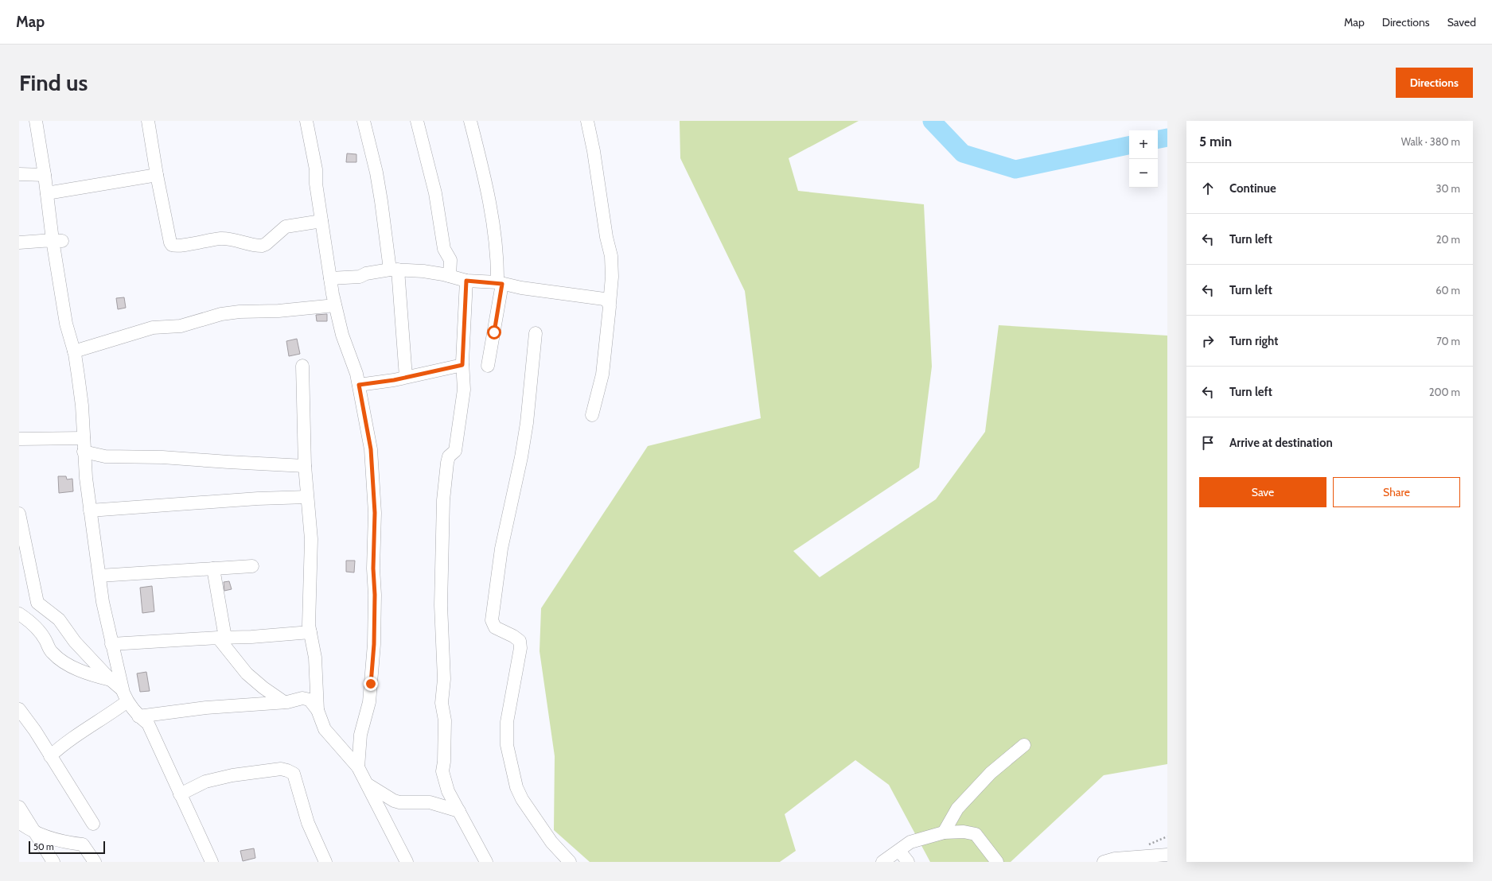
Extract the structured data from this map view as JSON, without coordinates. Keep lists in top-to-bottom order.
{
  "scale_bar": "50 m",
  "page": {
    "header": "Map",
    "nav": ["Map", "Directions", "Saved"],
    "buttons": [
      "Directions",
      ["Save", "Share"]
    ],
    "title": "Find us",
    "heading": ["5 min", "Walk · 380 m"],
    "map_buttons": ["+", "−"],
    "list": [
      ["Continue", "30 m"],
      ["Turn left", "20 m"],
      ["Turn left", "60 m"],
      ["Turn right", "70 m"],
      ["Turn left", "200 m"],
      "Arrive at destination"
    ],
    "scale": "50 m"
  }
}
